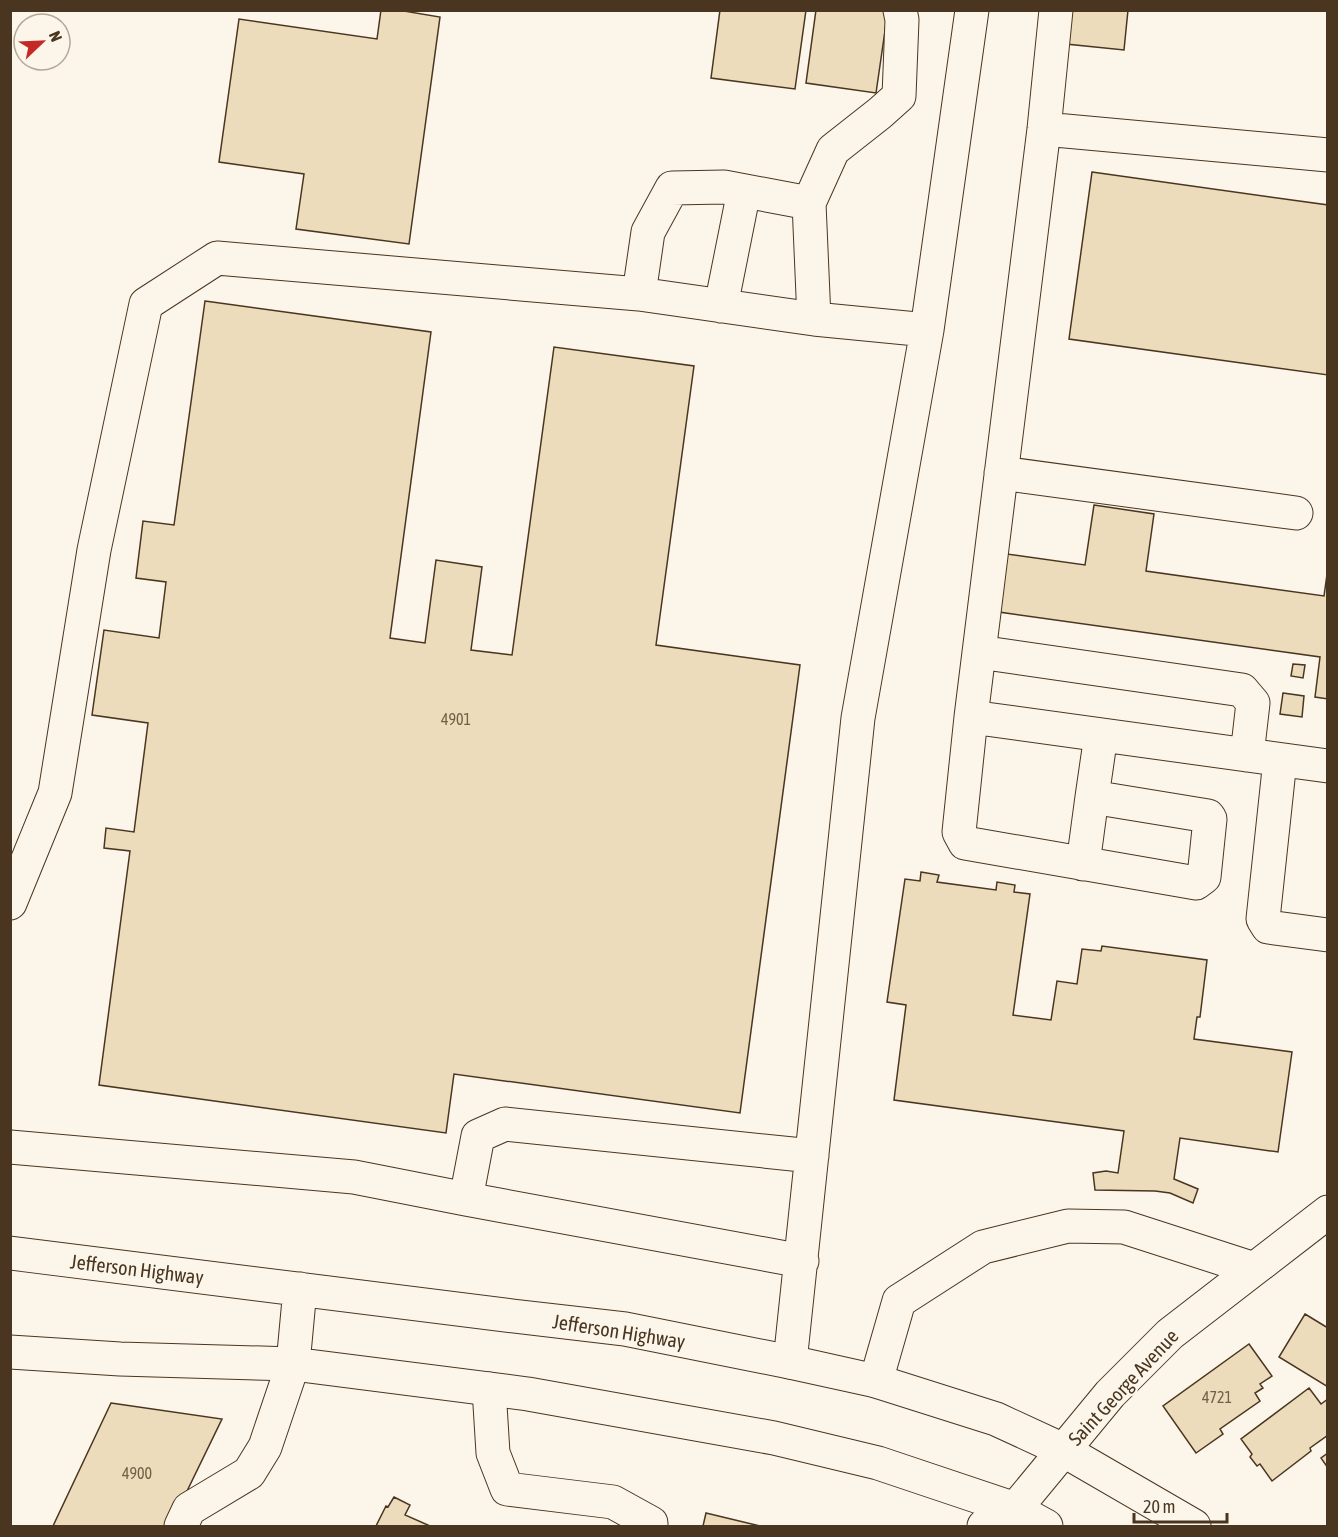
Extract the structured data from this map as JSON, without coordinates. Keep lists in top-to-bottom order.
{
  "streets": {
    "main road": ["Jefferson Highway", "Saint George Avenue"]
  },
  "crossings": [
    ["Jefferson Highway", "Saint George Avenue"]
  ],
  "house_numbers": ["4901", "4721", "4900"],
  "scale_bar": "20 m",
  "north": "top right"
}
